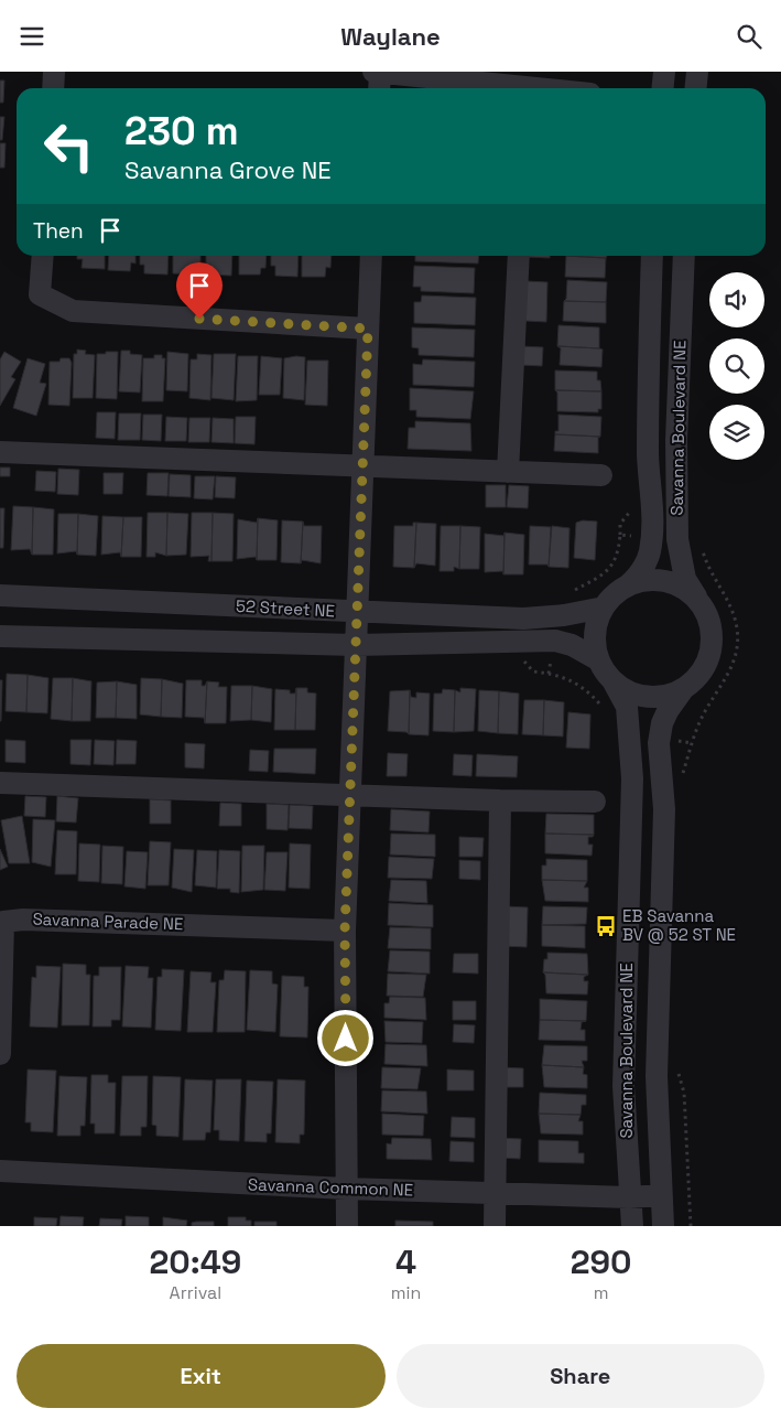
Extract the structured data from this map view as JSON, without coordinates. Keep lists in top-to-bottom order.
{
  "streets": {
    "street": [
      "Savanna Boulevard NE",
      "52 Street NE",
      "Savanna Parade NE",
      "Savanna Common NE"
    ]
  },
  "crossings": [
    ["Savanna Boulevard NE", "52 Street NE"],
    ["Savanna Boulevard NE", "Savanna Common NE"]
  ],
  "places": {
    "bus stop": ["EB Savanna BV @ 52 ST NE"]
  },
  "page": {
    "header": "Waylane",
    "turn": ["230 m", "Savanna Grove NE"],
    "then": "Then",
    "eta": [
      "20:49",
      "Arrival",
      "4",
      "min",
      "290",
      "m"
    ],
    "buttons": ["Exit", "Share"]
  }
}
